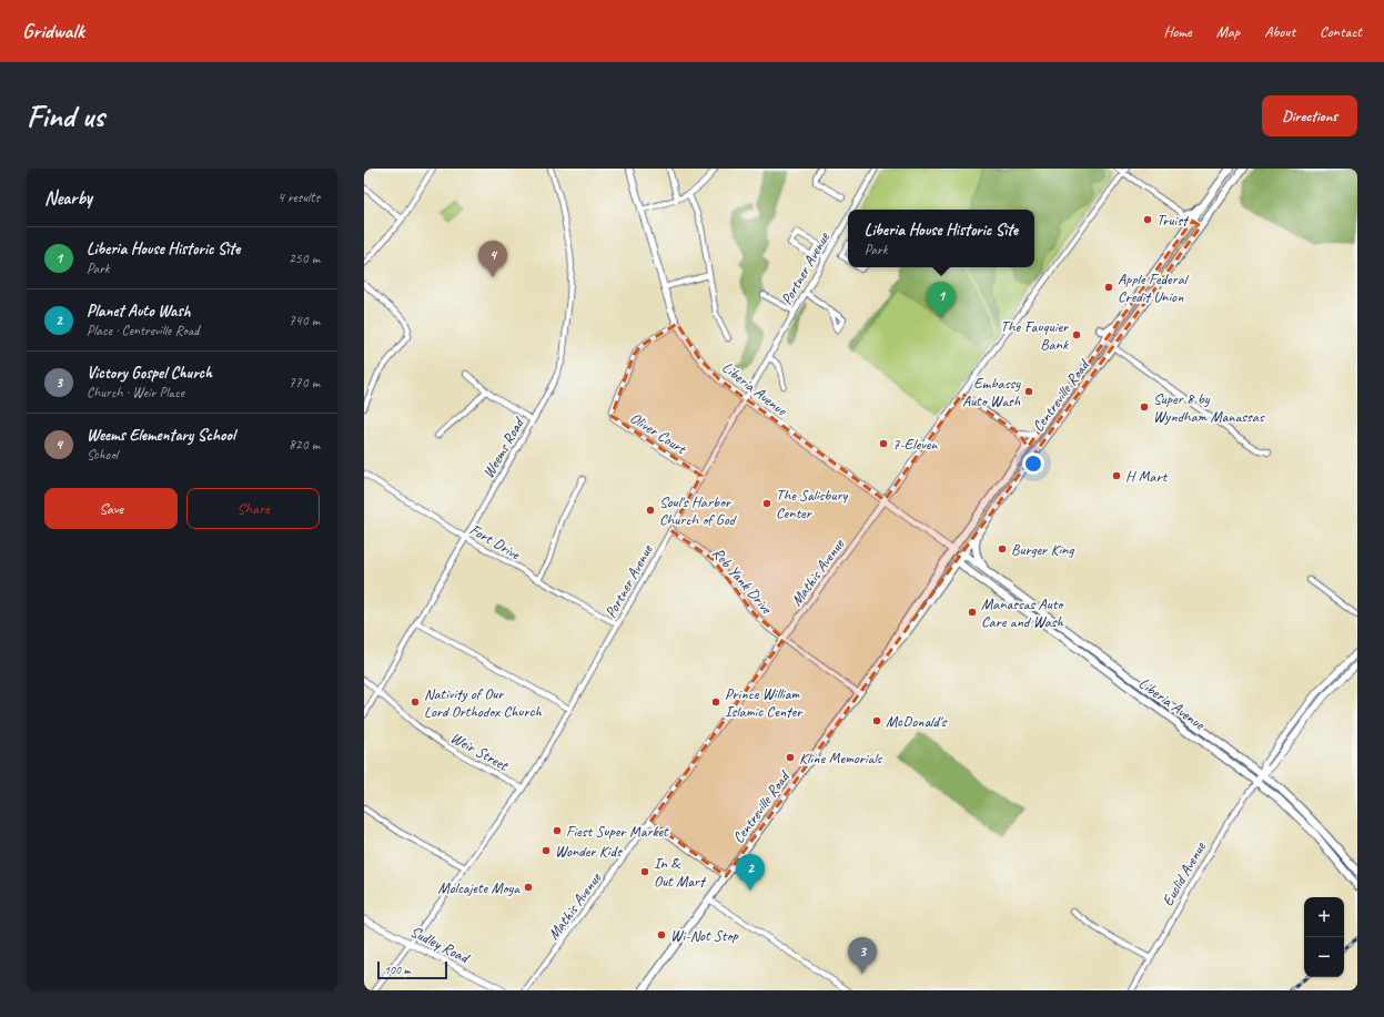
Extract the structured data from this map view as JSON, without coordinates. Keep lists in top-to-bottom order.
{
  "streets": {
    "highway": ["Liberia Avenue", "Centreville Road"],
    "main road": ["Euclid Avenue", "Sudley Road"],
    "street": [
      "Portner Avenue",
      "Oliver Court",
      "Weems Road",
      "Fort Drive",
      "Mathis Avenue",
      "Reb Yank Drive",
      "Weir Street"
    ]
  },
  "crossings": [
    ["Portner Avenue", "Liberia Avenue"],
    ["Portner Avenue", "Oliver Court"],
    ["Portner Avenue", "Fort Drive"],
    ["Portner Avenue", "Reb Yank Drive"],
    ["Portner Avenue", "Weir Street"],
    ["Portner Avenue", "Sudley Road"],
    ["Liberia Avenue", "Centreville Road"],
    ["Liberia Avenue", "Oliver Court"],
    ["Liberia Avenue", "Mathis Avenue"],
    ["Liberia Avenue", "Euclid Avenue"],
    ["Centreville Road", "Reb Yank Drive"],
    ["Weems Road", "Fort Drive"],
    ["Weems Road", "Weir Street"],
    ["Mathis Avenue", "Reb Yank Drive"]
  ],
  "places": [
    "Truist",
    "Apple Federal Credit Union",
    "The Fauquier Bank",
    "Embassy Auto Wash",
    "Super 8 by Wyndham Manassas",
    "7-Eleven",
    "H Mart",
    "The Salisbury Center",
    "Soul's Harbor Church of God",
    "Burger King",
    "Manassas Auto Care and Wash",
    "Nativity of Our Lord Orthodox Church",
    "Prince William Islamic Center",
    "McDonald's",
    "Kline Memorials",
    "Fiest Super Market",
    "Wonder Kids",
    "In & Out Mart",
    "Molcajete Moya",
    "Wi-Not Stop"
  ],
  "scale_bar": "100 m",
  "page": {
    "header": "Gridwalk",
    "nav": [
      "Home",
      "Map",
      "About",
      "Contact"
    ],
    "buttons": [
      "Directions",
      ["Save", "Share"]
    ],
    "title": "Find us",
    "heading": ["Nearby", "4 results"],
    "popup": ["Liberia House Historic Site", "Park"],
    "list": [
      {
        "mark": "1",
        "name": "Liberia House Historic Site",
        "note": "Park",
        "value": "250 m"
      },
      {
        "mark": "2",
        "name": "Planet Auto Wash",
        "note": "Place · Centreville Road",
        "value": "740 m"
      },
      {
        "mark": "3",
        "name": "Victory Gospel Church",
        "note": "Church · Weir Place",
        "value": "770 m"
      },
      {
        "mark": "4",
        "name": "Weems Elementary School",
        "note": "School",
        "value": "820 m"
      }
    ],
    "pins": [
      "4",
      "1",
      "2",
      "3"
    ],
    "map_buttons": ["+", "−"],
    "scale": "100 m"
  }
}
